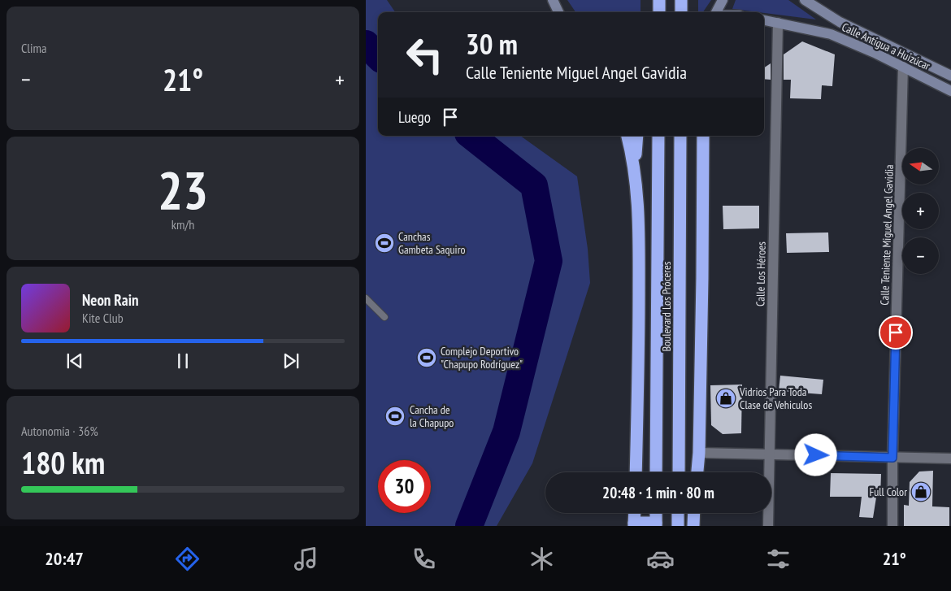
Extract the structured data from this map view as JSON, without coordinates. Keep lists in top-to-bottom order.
{
  "streets": {
    "highway": ["Boulevard Los Próceres"],
    "main road": ["Calle Antigua a Huizúcar"],
    "street": ["Calle Teniente Miguel Angel Gavidia", "Calle Los Héroes"]
  },
  "crossings": [
    ["Calle Antigua a Huizúcar", "Calle Teniente Miguel Angel Gavidia"],
    ["Calle Antigua a Huizúcar", "Calle Los Héroes"]
  ],
  "places": {
    "sports": ["Canchas Gambeta Saquiro", "Complejo Deportivo \"Chapupo Rodríguez\"", "Cancha de la Chapupo"],
    "shop": ["Vidrios Para Toda Clase de Vehiculos", "Full Color"]
  },
  "north": "left",
  "page": {
    "tile": [
      "Clima",
      ["23", "km/h"],
      ["Autonomía · 36%", "180 km"]
    ],
    "turn": ["30 m", "Calle Teniente Miguel Angel Gavidia"],
    "heat": ["−", "21°", "+"],
    "then": "Luego",
    "map_buttons": ["+", "−"],
    "song": ["Neon Rain", "Kite Club"],
    "limit": "30",
    "trip": "20:48 · 1 min · 80 m",
    "tabs": ["20:47", "21°"]
  }
}
